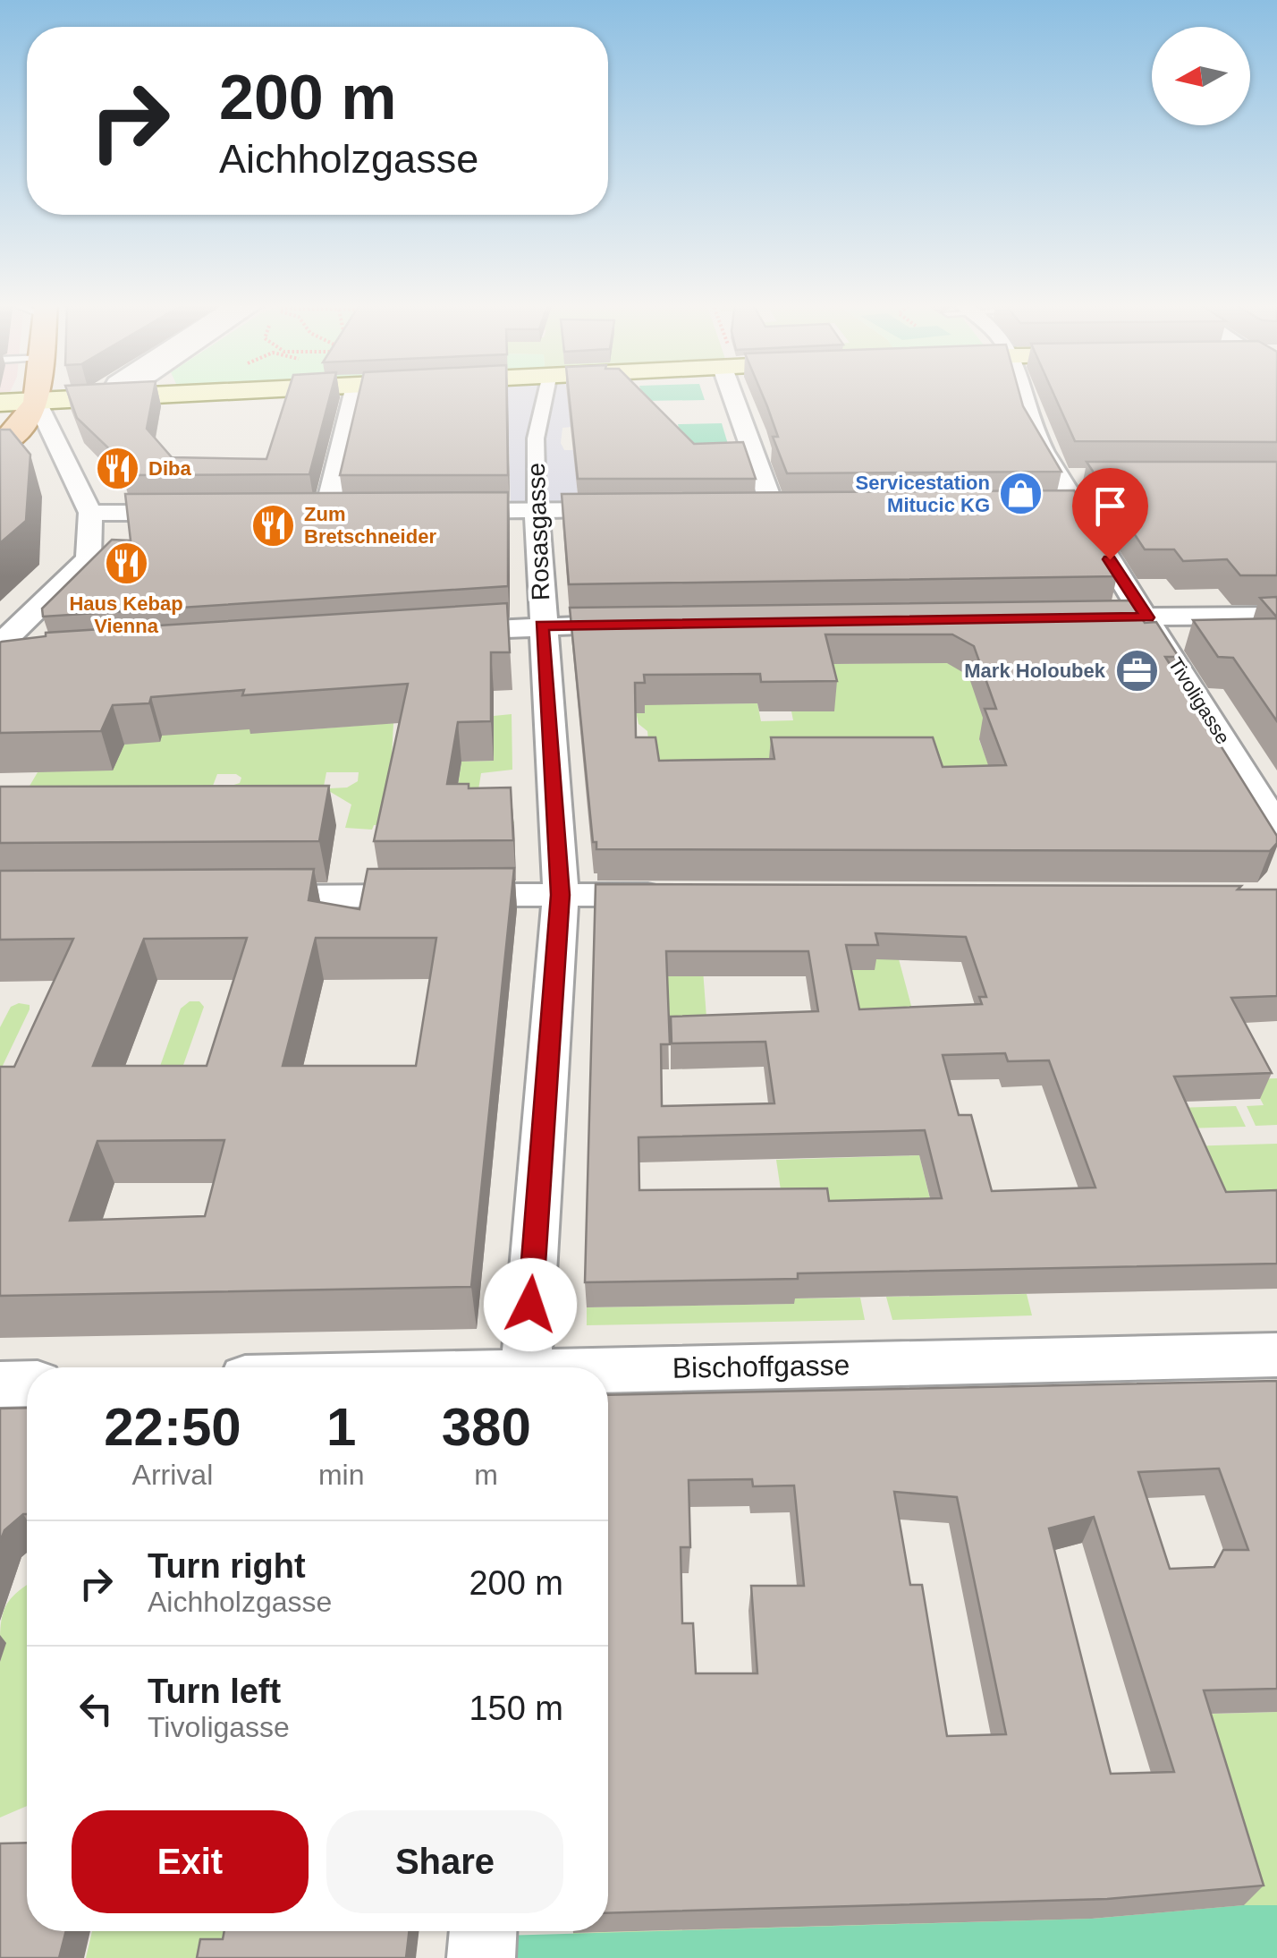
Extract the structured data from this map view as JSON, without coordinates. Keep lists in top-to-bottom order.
{
  "streets": {
    "street": ["Rosasgasse", "Tivoligasse", "Bischoffgasse"]
  },
  "places": {
    "restaurant": ["Diba", "Zum Bretschneider", "Haus Kebap Vienna"],
    "shop": ["Servicestation Mitucic KG"],
    "office": ["Mark Holoubek"]
  },
  "north": "left",
  "page": {
    "turn": ["200 m", "Aichholzgasse"],
    "eta": [
      "22:50",
      "Arrival",
      "1",
      "min",
      "380",
      "m"
    ],
    "list": [
      {
        "name": "Turn right",
        "note": "Aichholzgasse",
        "value": "200 m"
      },
      {
        "name": "Turn left",
        "note": "Tivoligasse",
        "value": "150 m"
      }
    ],
    "buttons": ["Exit", "Share"]
  }
}
